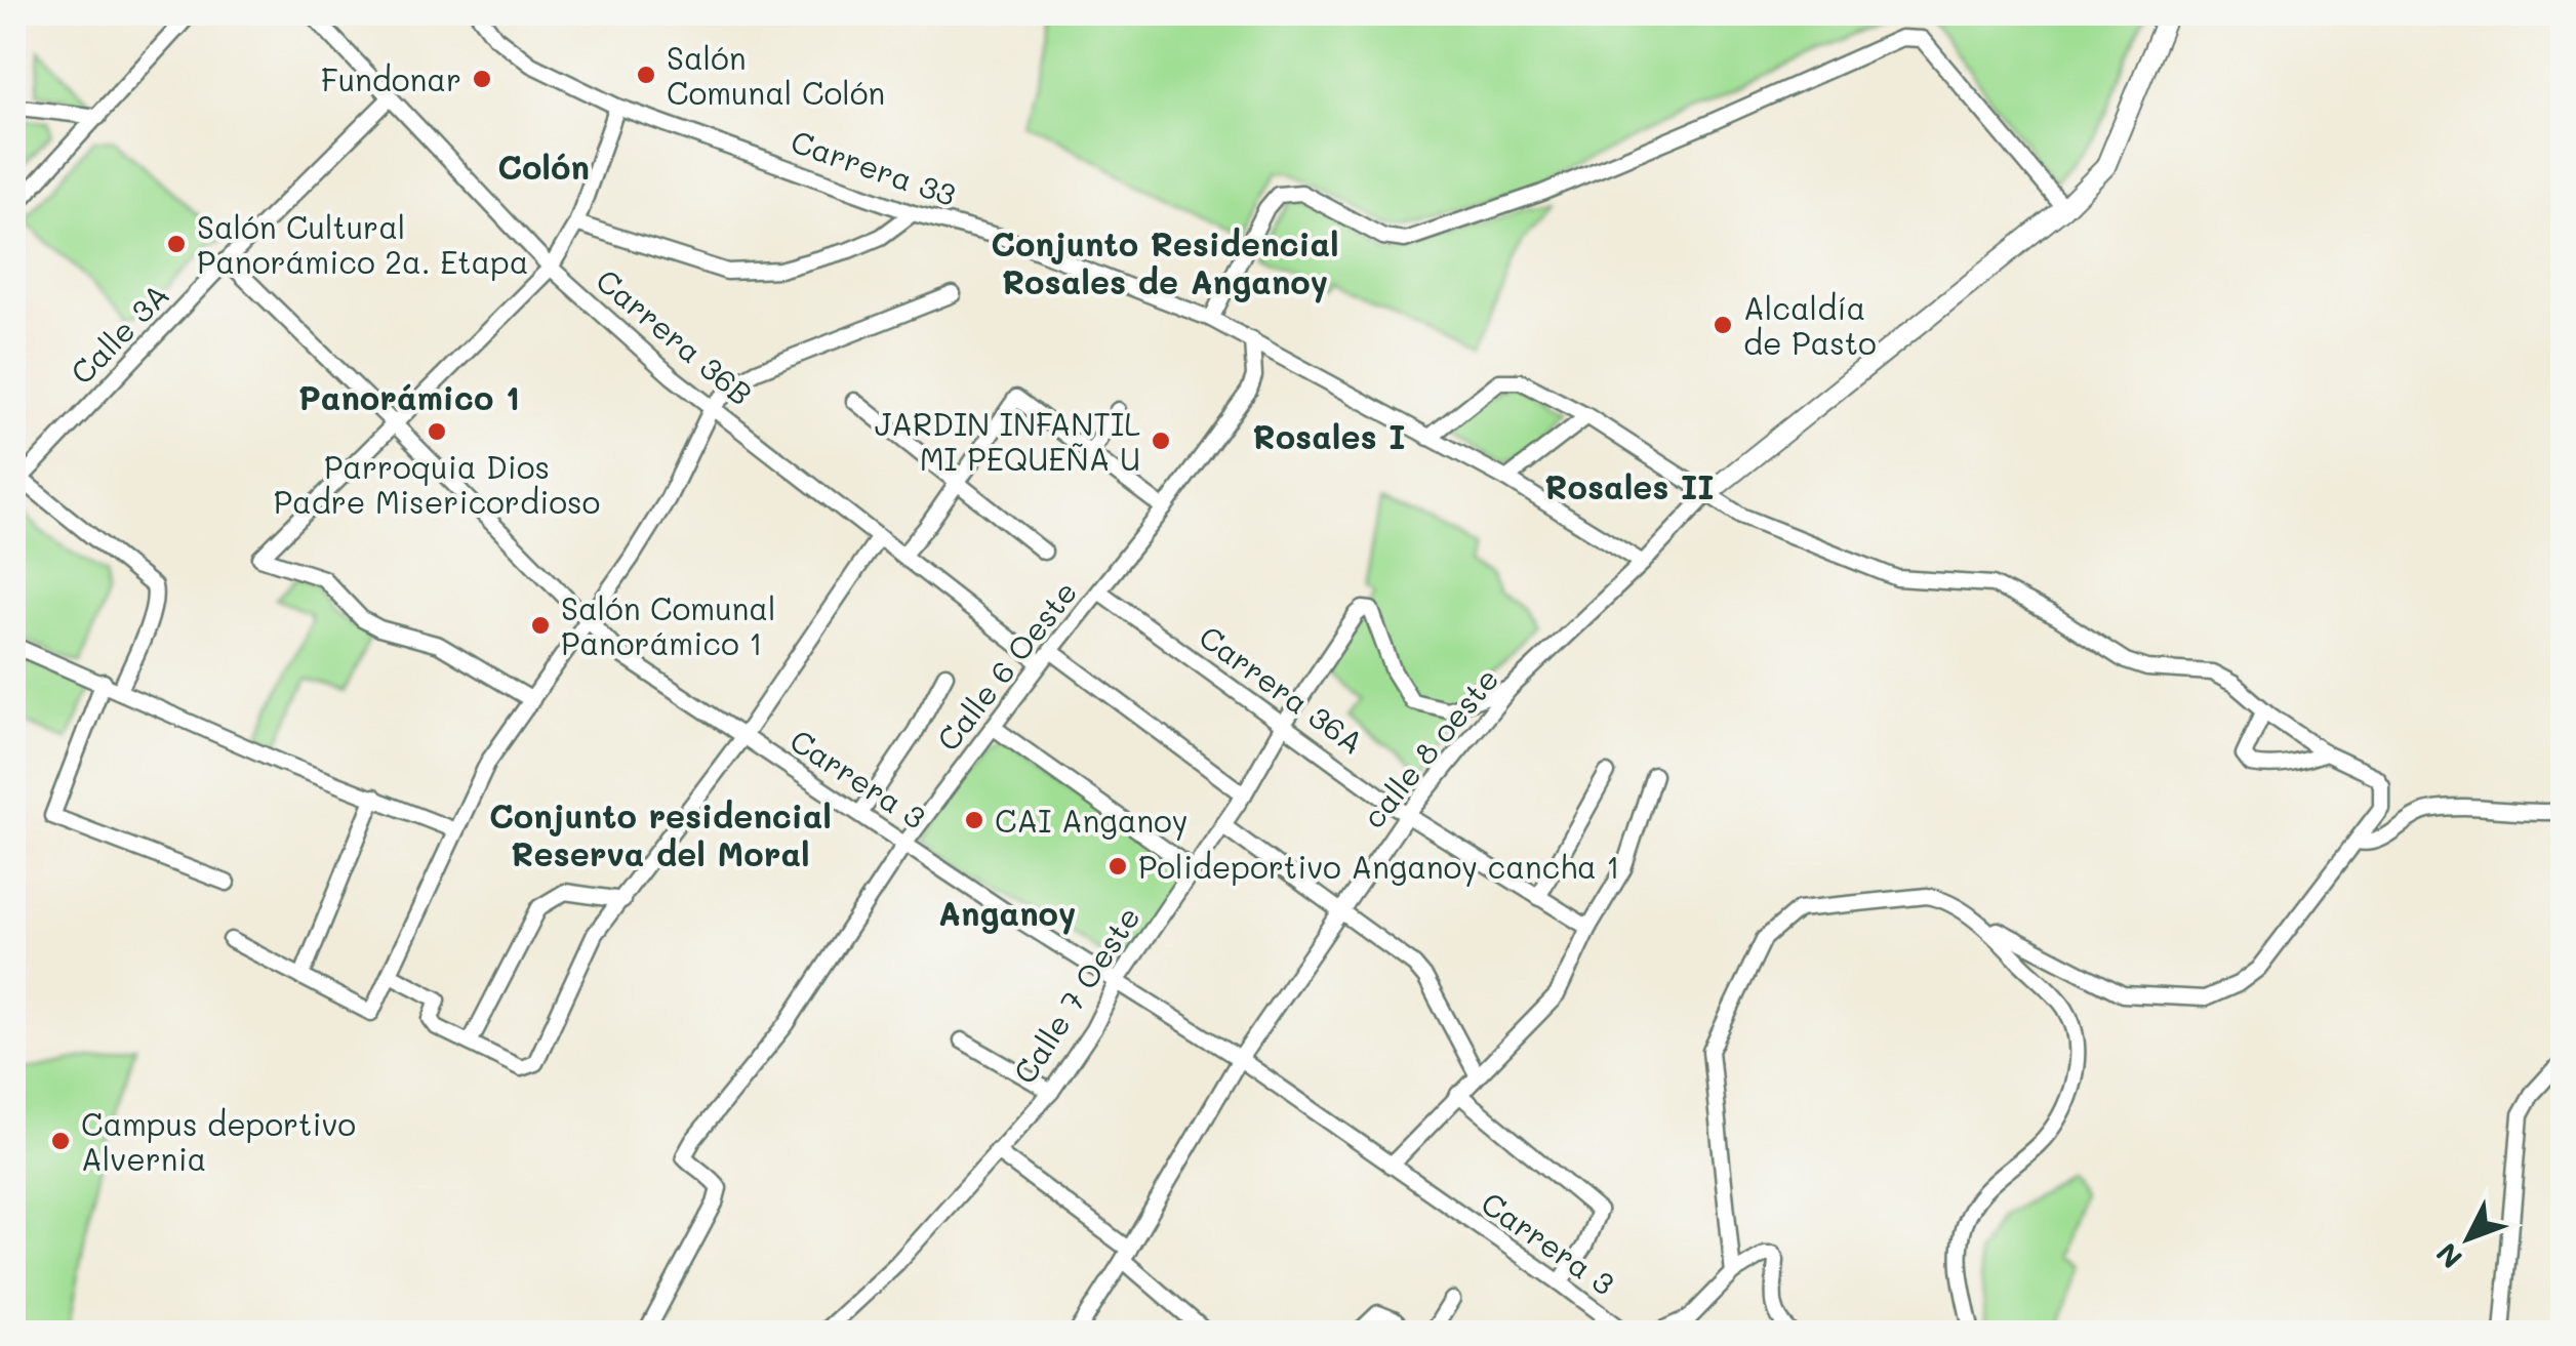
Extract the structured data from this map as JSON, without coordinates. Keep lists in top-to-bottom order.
{
  "streets": {
    "street": [
      "Carrera 33",
      "Calle 3A",
      "Carrera 36B",
      "Calle 6 Oeste",
      "Carrera 36A",
      "calle 8 oeste",
      "Carrera 3",
      "Calle 7 Oeste"
    ]
  },
  "crossings": [
    ["Carrera 33", "Calle 6 Oeste"],
    ["Carrera 33", "calle 8 oeste"],
    ["Calle 3A", "Carrera 36B"],
    ["Calle 3A", "Carrera 3"],
    ["Carrera 36B", "Calle 6 Oeste"],
    ["Calle 6 Oeste", "Carrera 36A"],
    ["Calle 6 Oeste", "Carrera 3"],
    ["Carrera 36A", "calle 8 oeste"],
    ["Carrera 36A", "Calle 7 Oeste"],
    ["calle 8 oeste", "Carrera 3"],
    ["calle 8 oeste", "Calle 7 Oeste"],
    ["Carrera 3", "Calle 7 Oeste"]
  ],
  "districts": [
    "Colón",
    "Conjunto Residencial Rosales de Anganoy",
    "Panorámico 1",
    "Rosales I",
    "Rosales II",
    "Conjunto residencial Reserva del Moral",
    "Anganoy"
  ],
  "places": [
    "Salón Comunal Colón",
    "Fundonar",
    "Salón Cultural Panorámico 2a. Etapa",
    "Alcaldía de Pasto",
    "Parroquia Dios Padre Misericordioso",
    "JARDIN INFANTIL MI PEQUEÑA U",
    "Salón Comunal Panorámico 1",
    "CAI Anganoy",
    "Polideportivo Anganoy cancha 1",
    "Campus deportivo Alvernia"
  ],
  "north": "bottom left"
}
